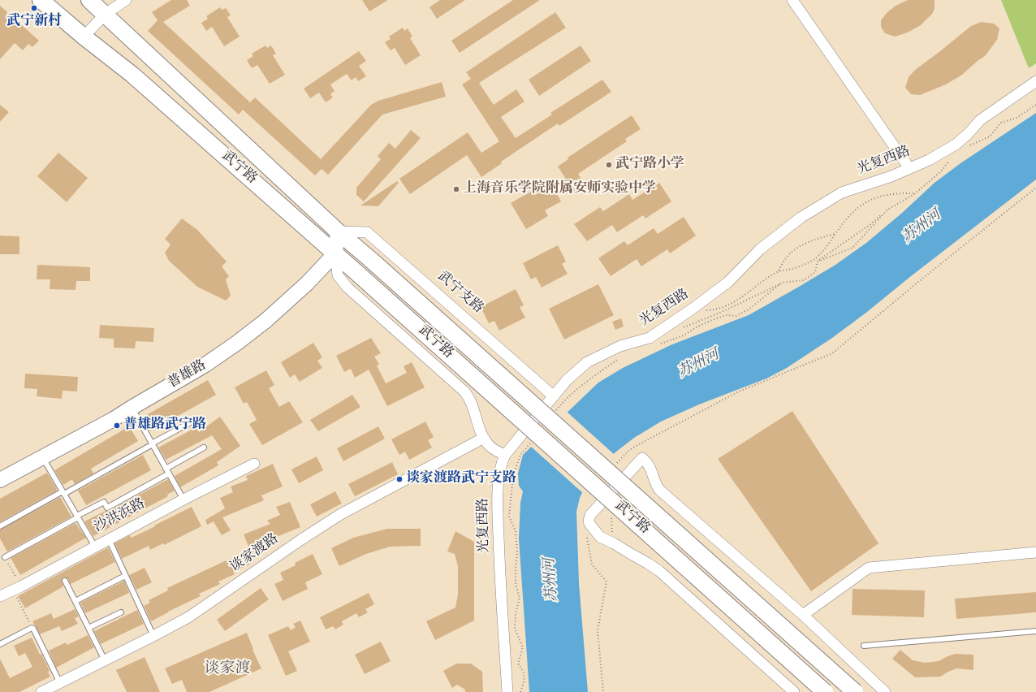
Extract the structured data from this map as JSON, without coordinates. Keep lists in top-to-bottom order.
{
  "streets": {
    "main road": ["武宁路", "普雄路"],
    "street": [
      "光复西路",
      "武宁支路",
      "沙洪浜路",
      "谈家渡路"
    ]
  },
  "crossings": [
    ["光复西路", "武宁支路"],
    ["武宁路", "武宁支路"],
    ["武宁路", "普雄路"]
  ],
  "districts": ["谈家渡"],
  "water": ["苏州河"],
  "places": [
    "武宁新村",
    "武宁路小学",
    "上海音乐学院附属安师实验中学",
    "普雄路武宁路",
    "谈家渡路武宁支路"
  ]
}
